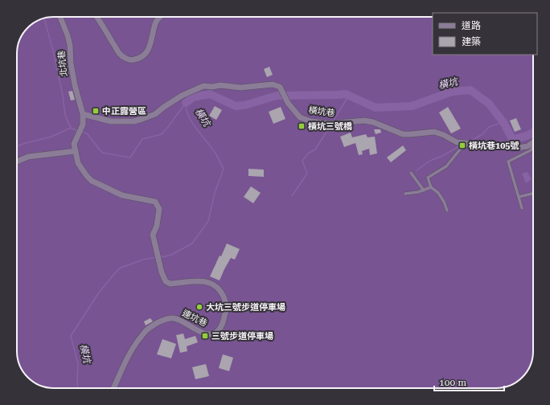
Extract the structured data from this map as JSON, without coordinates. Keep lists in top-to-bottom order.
{
  "streets": {
    "street": ["北坑巷", "橫坑巷", "連坑巷"]
  },
  "crossings": [
    ["北坑巷", "橫坑巷"]
  ],
  "water": ["橫坑"],
  "places": {
    "transit": [
      "中正露營區",
      "橫坑三號橋",
      "橫坑巷105號",
      "三號步道停車場"
    ],
    "other": ["大坑三號步道停車場"]
  },
  "legend": ["道路", "建築"],
  "scale_bar": "100 m"
}
